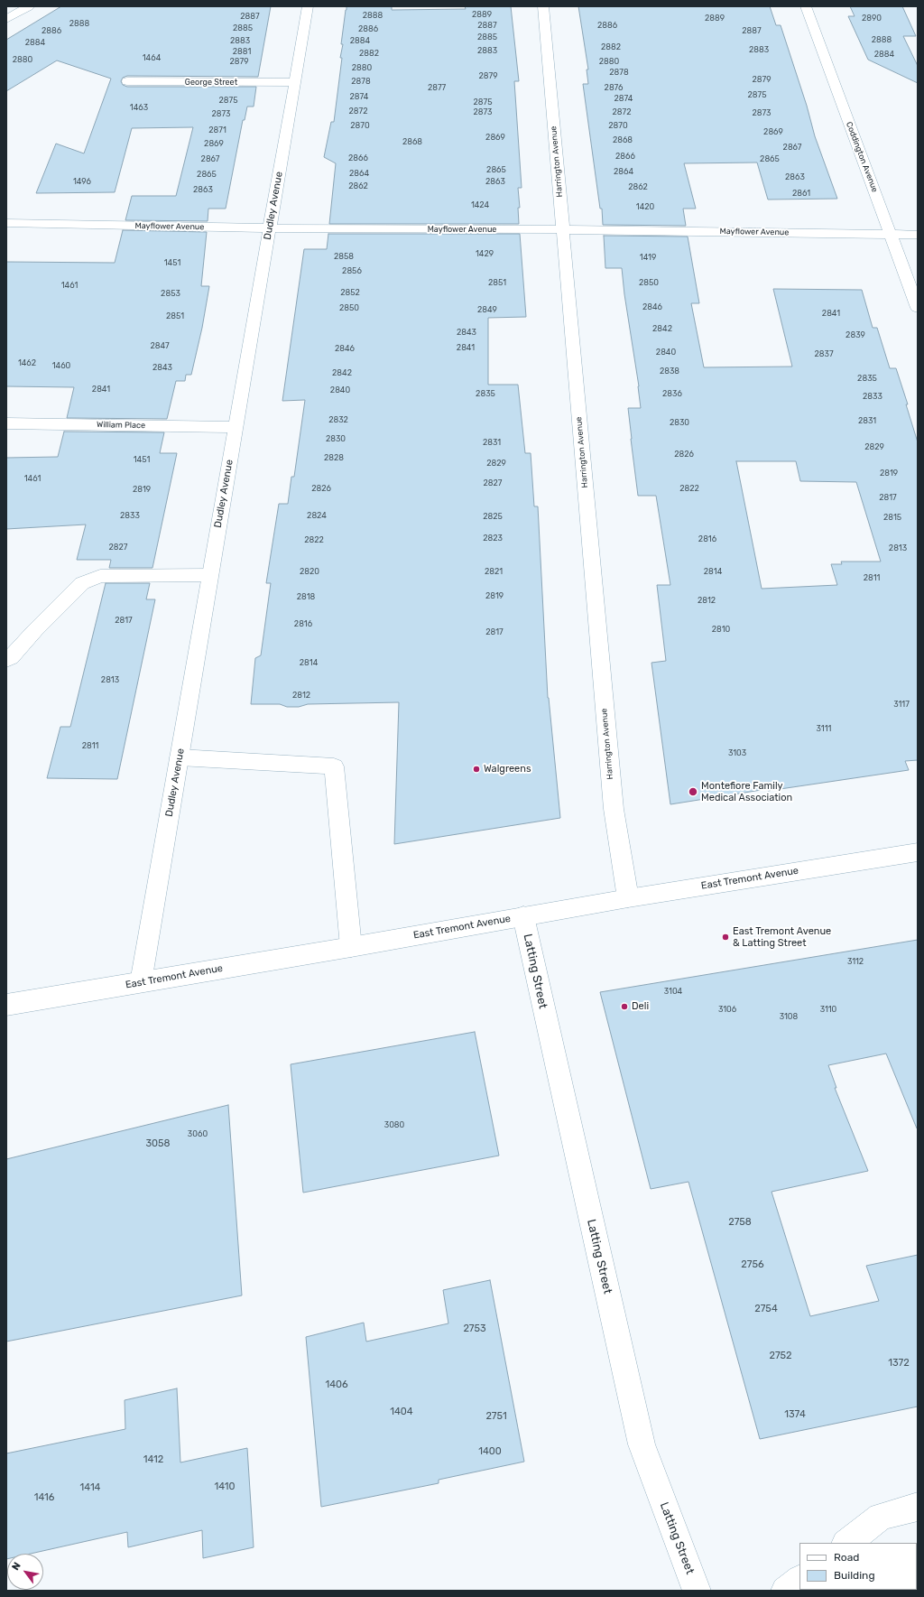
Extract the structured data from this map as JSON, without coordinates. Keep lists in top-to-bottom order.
{
  "streets": {
    "street": [
      "George Street",
      "Coddington Avenue",
      "Harrington Avenue",
      "Dudley Avenue",
      "Mayflower Avenue",
      "William Place",
      "East Tremont Avenue",
      "Latting Street"
    ]
  },
  "crossings": [
    ["George Street", "Dudley Avenue"],
    ["Coddington Avenue", "Mayflower Avenue"],
    ["Harrington Avenue", "Mayflower Avenue"],
    ["Harrington Avenue", "East Tremont Avenue"],
    ["Dudley Avenue", "Mayflower Avenue"],
    ["Dudley Avenue", "William Place"],
    ["Dudley Avenue", "East Tremont Avenue"],
    ["East Tremont Avenue", "Latting Street"]
  ],
  "places": [
    "Walgreens",
    "Montefiore Family Medical Association",
    "East Tremont Avenue & Latting Street",
    "Deli"
  ],
  "house_numbers": [
    "2889",
    "2888",
    "2887",
    "2889",
    "2890",
    "2888",
    "2887",
    "2886",
    "2885",
    "2886",
    "2886",
    "2887",
    "2885",
    "2888",
    "2883",
    "2884",
    "2884",
    "2882",
    "2883",
    "2883",
    "2881",
    "2882",
    "2884",
    "1464",
    "2880",
    "2879",
    "2880",
    "2880",
    "2878",
    "2879",
    "2879",
    "2878",
    "2877",
    "2876",
    "2875",
    "2874",
    "2874",
    "2875",
    "2875",
    "1463",
    "2872",
    "2873",
    "2872",
    "2873",
    "2873",
    "2870",
    "2870",
    "2871",
    "2869",
    "2869",
    "2868",
    "2868",
    "2869",
    "2867",
    "2866",
    "2866",
    "2867",
    "2865",
    "2865",
    "2864",
    "2864",
    "2865",
    "2863",
    "1496",
    "2863",
    "2862",
    "2862",
    "2863",
    "2861",
    "1424",
    "1420",
    "1429",
    "2858",
    "1419",
    "1451",
    "2856",
    "2851",
    "2850",
    "1461",
    "2852",
    "2853",
    "2846",
    "2850",
    "2849",
    "2841",
    "2851",
    "2842",
    "2843",
    "2839",
    "2847",
    "2841",
    "2846",
    "2840",
    "2837",
    "1462",
    "1460",
    "2843",
    "2838",
    "2842",
    "2835",
    "2841",
    "2840",
    "2835",
    "2836",
    "2833",
    "2832",
    "2831",
    "2830",
    "2830",
    "2831",
    "2829",
    "2826",
    "2828",
    "1451",
    "2829",
    "2819",
    "1461",
    "2827",
    "2826",
    "2822",
    "2819",
    "2817",
    "2833",
    "2824",
    "2825",
    "2815",
    "2823",
    "2816",
    "2822",
    "2827",
    "2813",
    "2820",
    "2821",
    "2814",
    "2811",
    "2819",
    "2818",
    "2812",
    "2817",
    "2816",
    "2810",
    "2817",
    "2814",
    "2813",
    "2812",
    "3117",
    "3111",
    "2811",
    "3103",
    "3112",
    "3104",
    "3106",
    "3110",
    "3108",
    "3080",
    "3060",
    "3058",
    "2758",
    "2756",
    "2754",
    "2753",
    "2752",
    "1372",
    "1406",
    "1404",
    "1374",
    "2751",
    "1400",
    "1412",
    "1410",
    "1414",
    "1416"
  ],
  "legend": ["Road", "Building"],
  "north": "top left"
}
